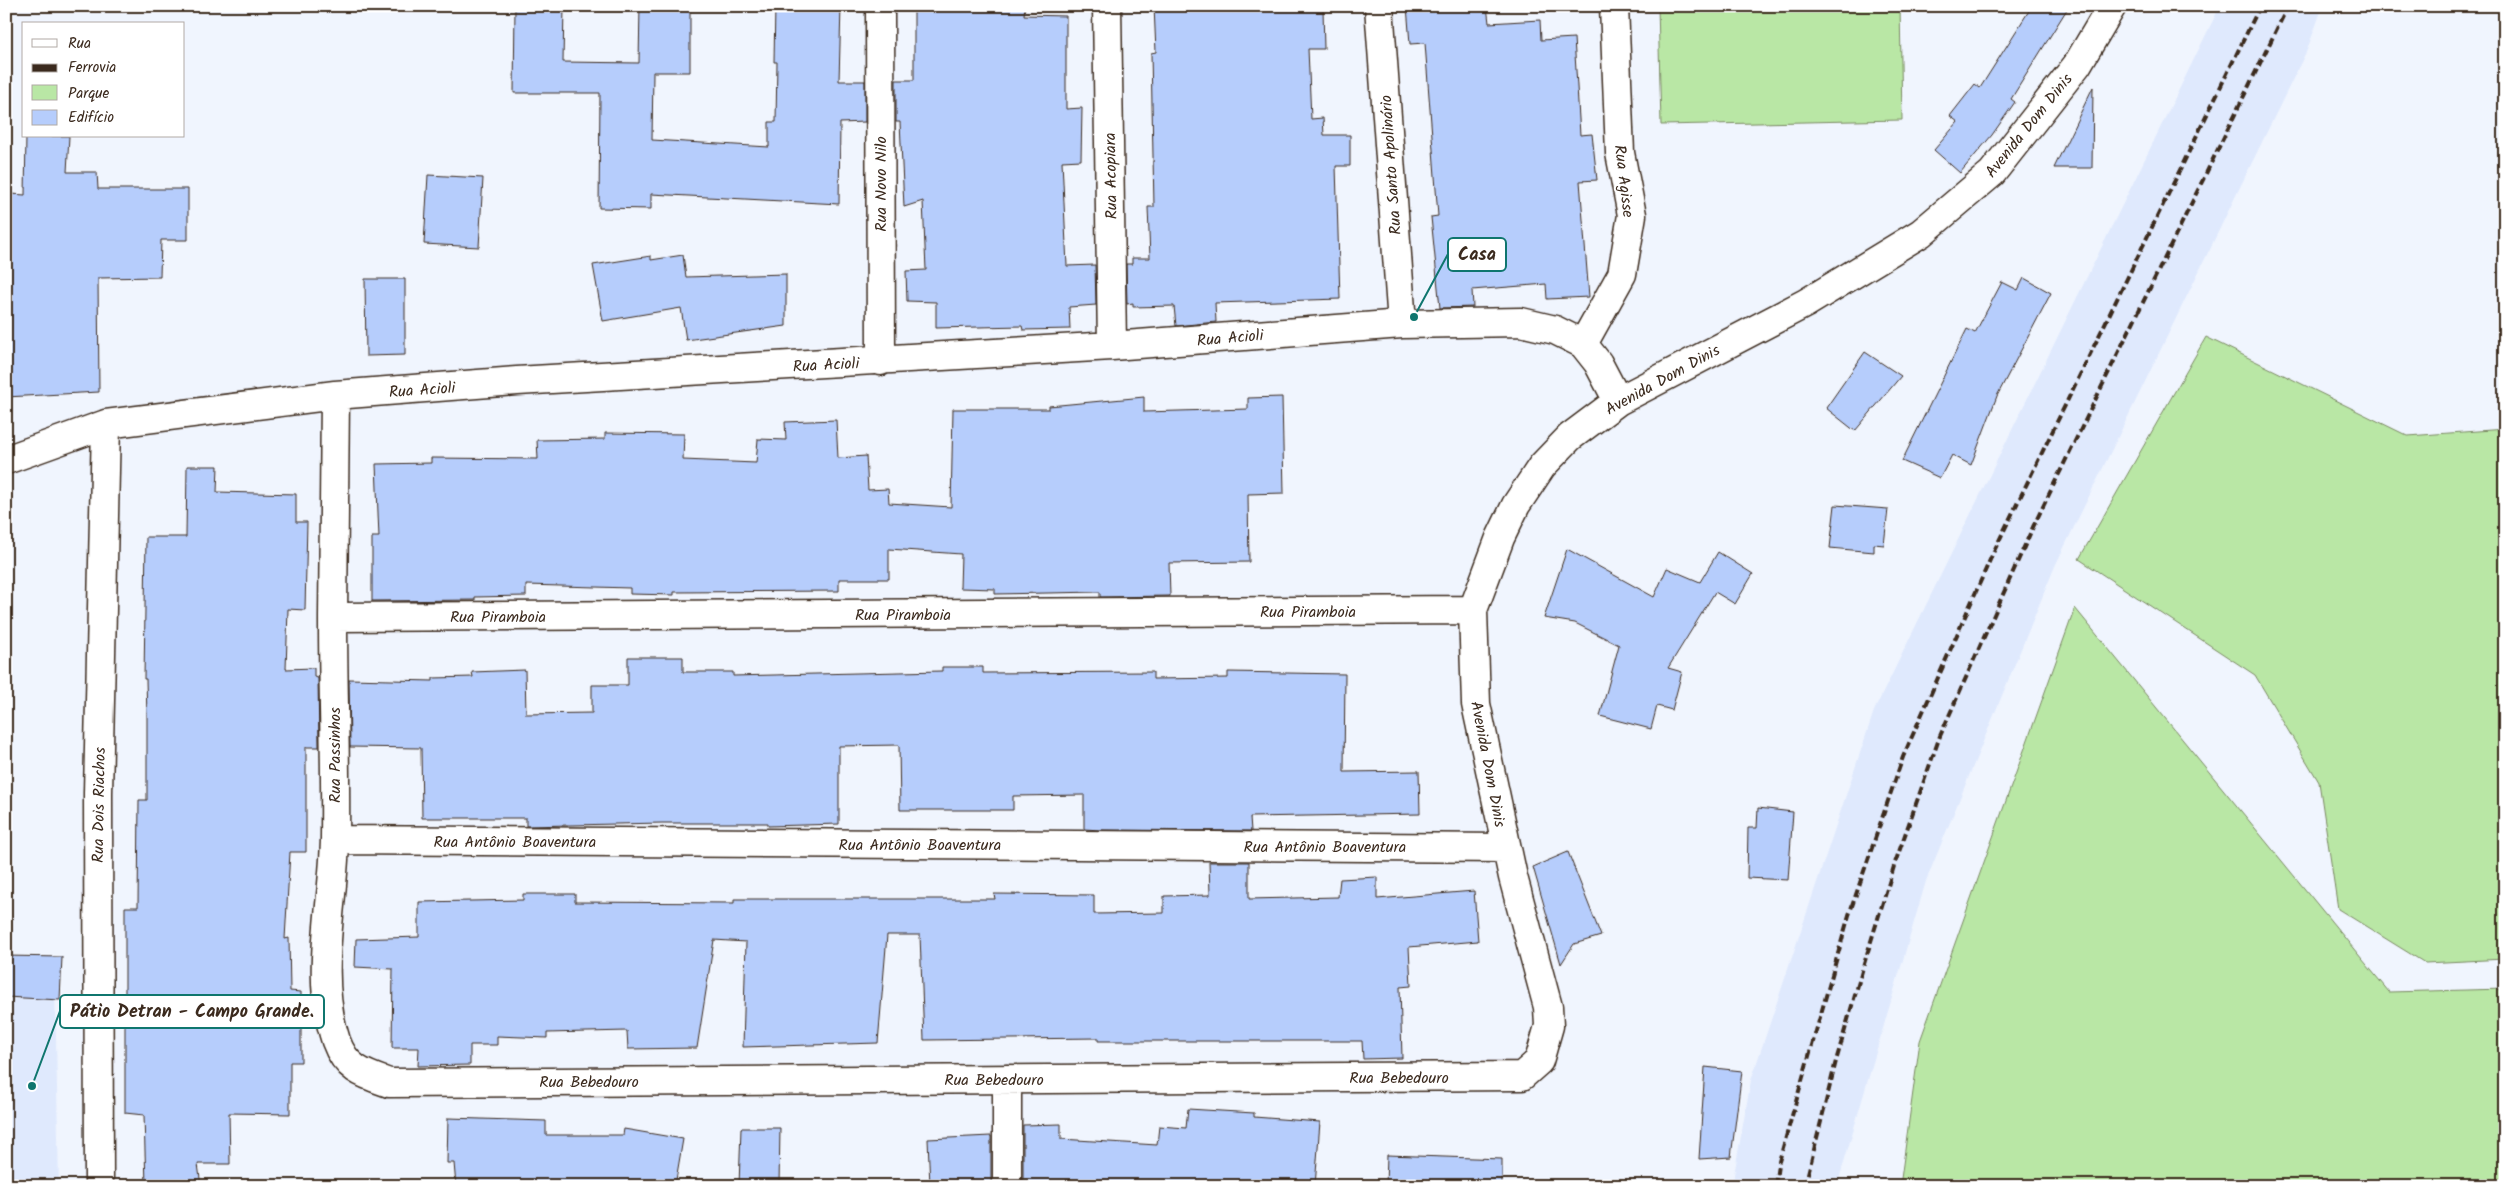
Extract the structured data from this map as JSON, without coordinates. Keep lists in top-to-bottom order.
{
  "streets": {
    "street": [
      "Avenida Dom Dinis",
      "Rua Santo Apolinário",
      "Rua Acopiara",
      "Rua Agisse",
      "Rua Novo Nilo",
      "Rua Acioli",
      "Rua Piramboia",
      "Rua Passinhos",
      "Rua Dois Riachos",
      "Rua Antônio Boaventura",
      "Rua Bebedouro"
    ]
  },
  "crossings": [
    ["Avenida Dom Dinis", "Rua Acioli"],
    ["Avenida Dom Dinis", "Rua Piramboia"],
    ["Avenida Dom Dinis", "Rua Antônio Boaventura"],
    ["Avenida Dom Dinis", "Rua Bebedouro"],
    ["Rua Santo Apolinário", "Rua Acioli"],
    ["Rua Acopiara", "Rua Acioli"],
    ["Rua Agisse", "Rua Acioli"],
    ["Rua Novo Nilo", "Rua Acioli"],
    ["Rua Acioli", "Rua Passinhos"],
    ["Rua Acioli", "Rua Dois Riachos"],
    ["Rua Piramboia", "Rua Passinhos"],
    ["Rua Passinhos", "Rua Antônio Boaventura"],
    ["Rua Passinhos", "Rua Bebedouro"]
  ],
  "places": ["Casa", "Pátio Detran - Campo Grande."],
  "legend": [
    "Rua",
    "Ferrovia",
    "Parque",
    "Edifício"
  ]
}
